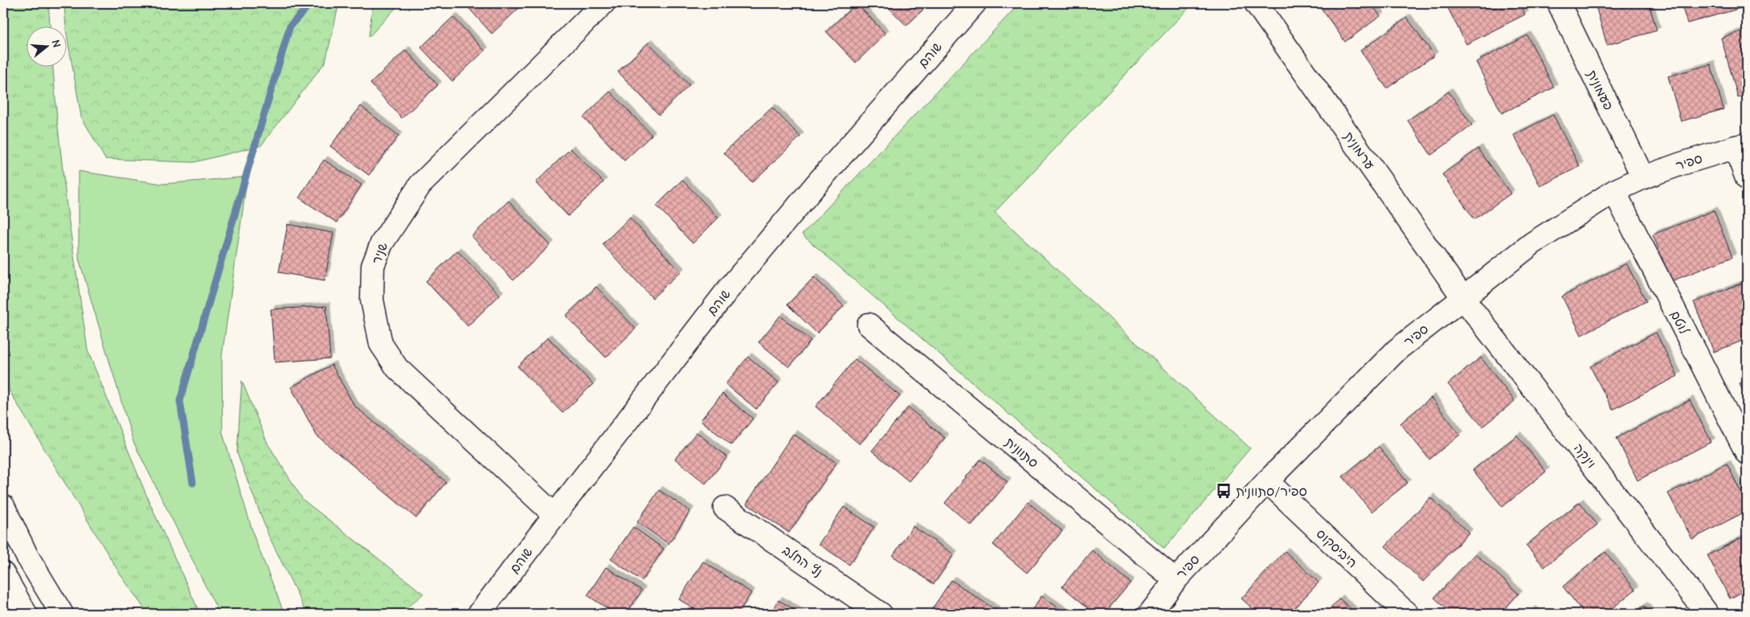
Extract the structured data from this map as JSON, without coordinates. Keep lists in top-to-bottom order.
{
  "streets": {
    "street": [
      "שוהם",
      "פעמונית",
      "ערמונית",
      "ספיר",
      "שניר",
      "לוטם",
      "סתוונית",
      "וינקה",
      "היביסקוס",
      "נץ החלב"
    ]
  },
  "crossings": [
    ["שוהם", "שניר"],
    ["פעמונית", "ספיר"],
    ["ערמונית", "ספיר"],
    ["ערמונית", "וינקה"],
    ["ספיר", "לוטם"],
    ["ספיר", "סתוונית"],
    ["ספיר", "וינקה"],
    ["ספיר", "היביסקוס"]
  ],
  "places": {
    "bus stop": ["ספיר/סתוונית"]
  },
  "north": "right"
}
